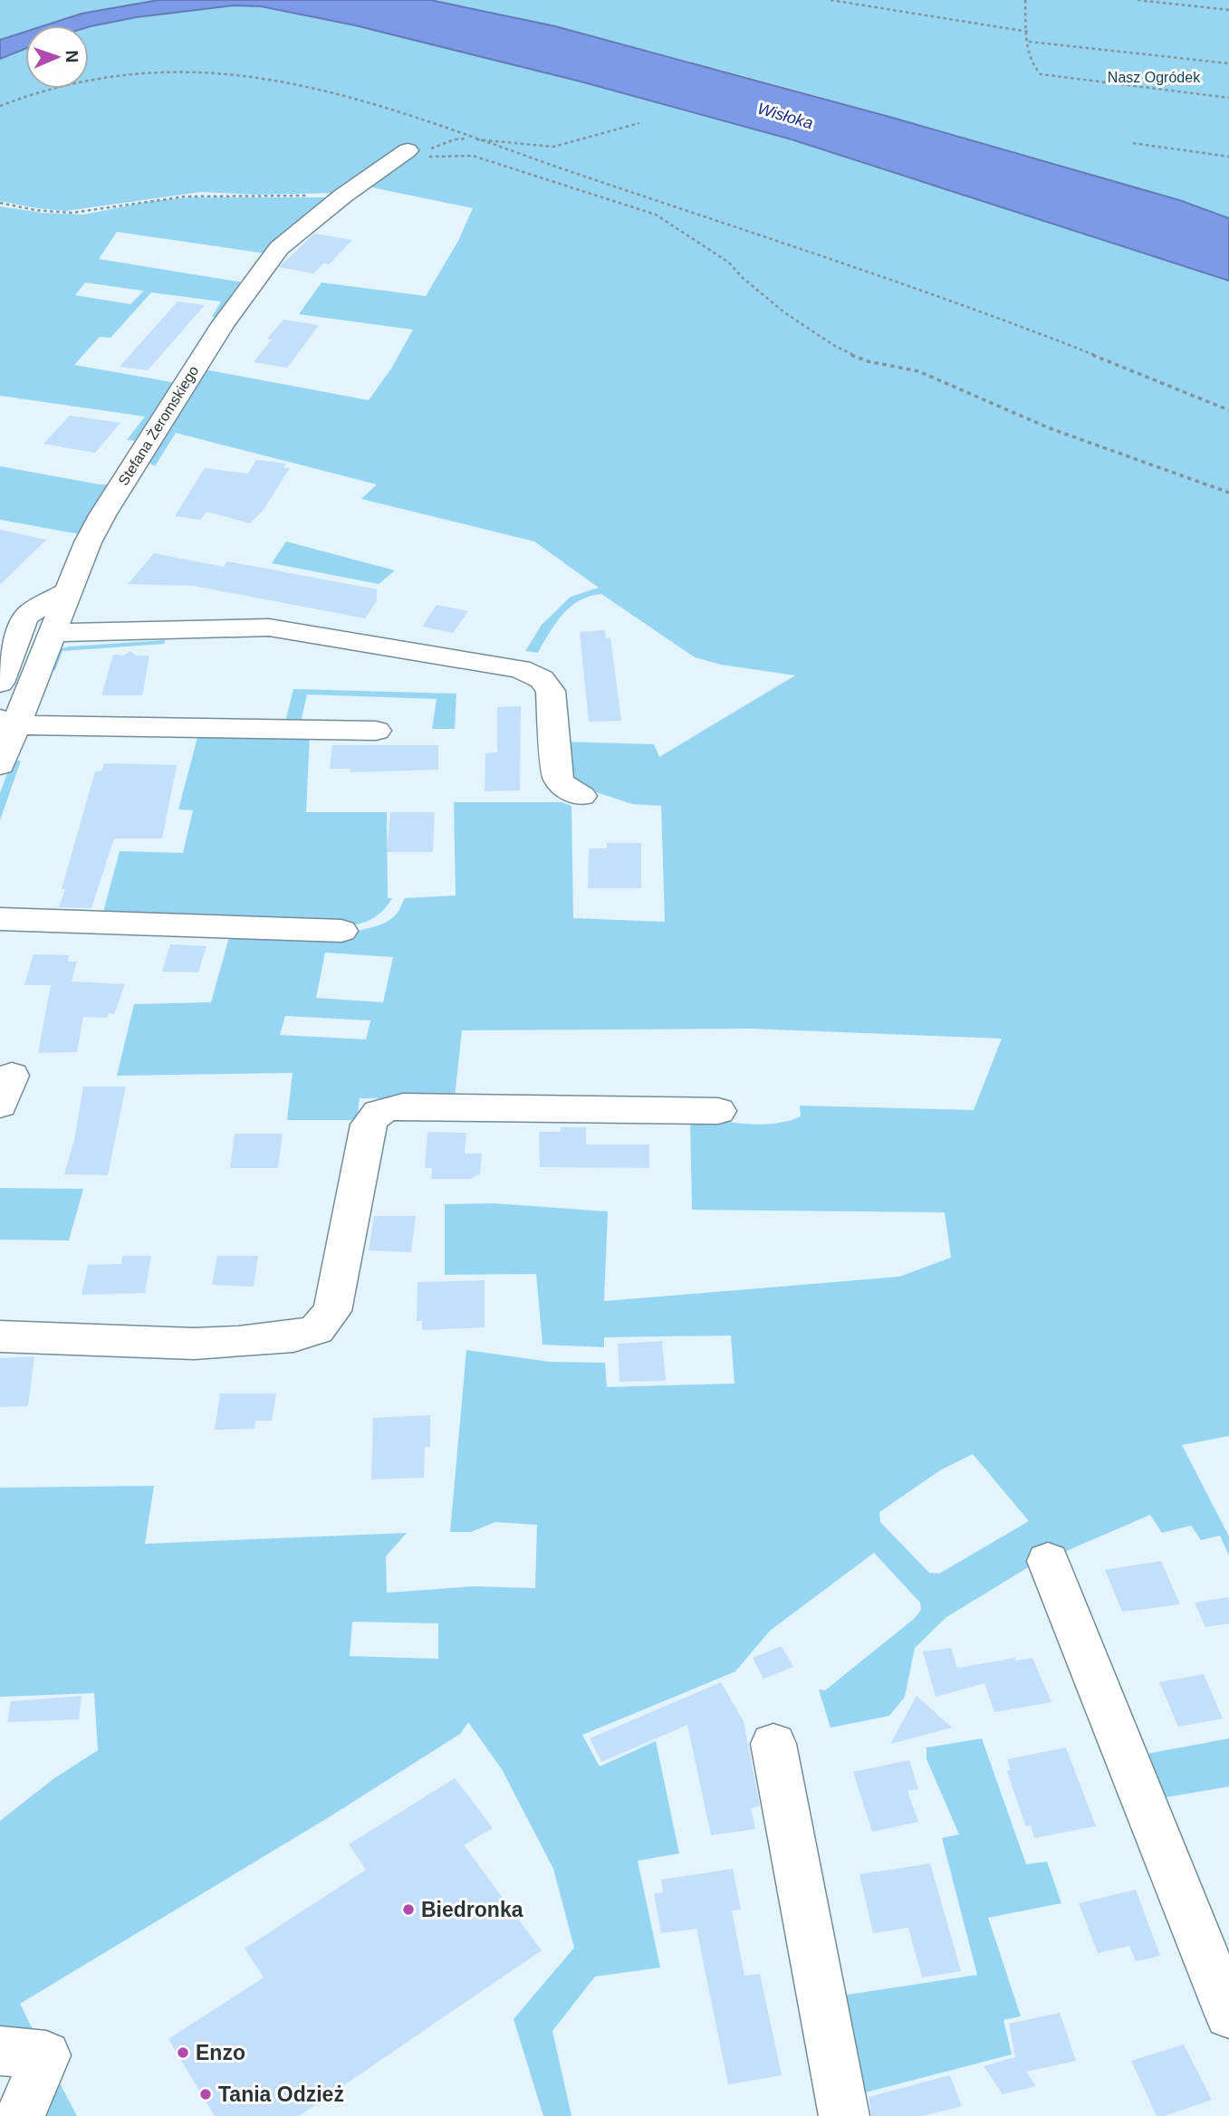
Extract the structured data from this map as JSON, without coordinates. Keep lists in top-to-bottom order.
{
  "streets": {
    "street": ["Stefana Żeromskiego"]
  },
  "water": ["Wisłoka"],
  "parks": ["Nasz Ogródek"],
  "places": ["Biedronka", "Enzo", "Tania Odzież"],
  "north": "right"
}
